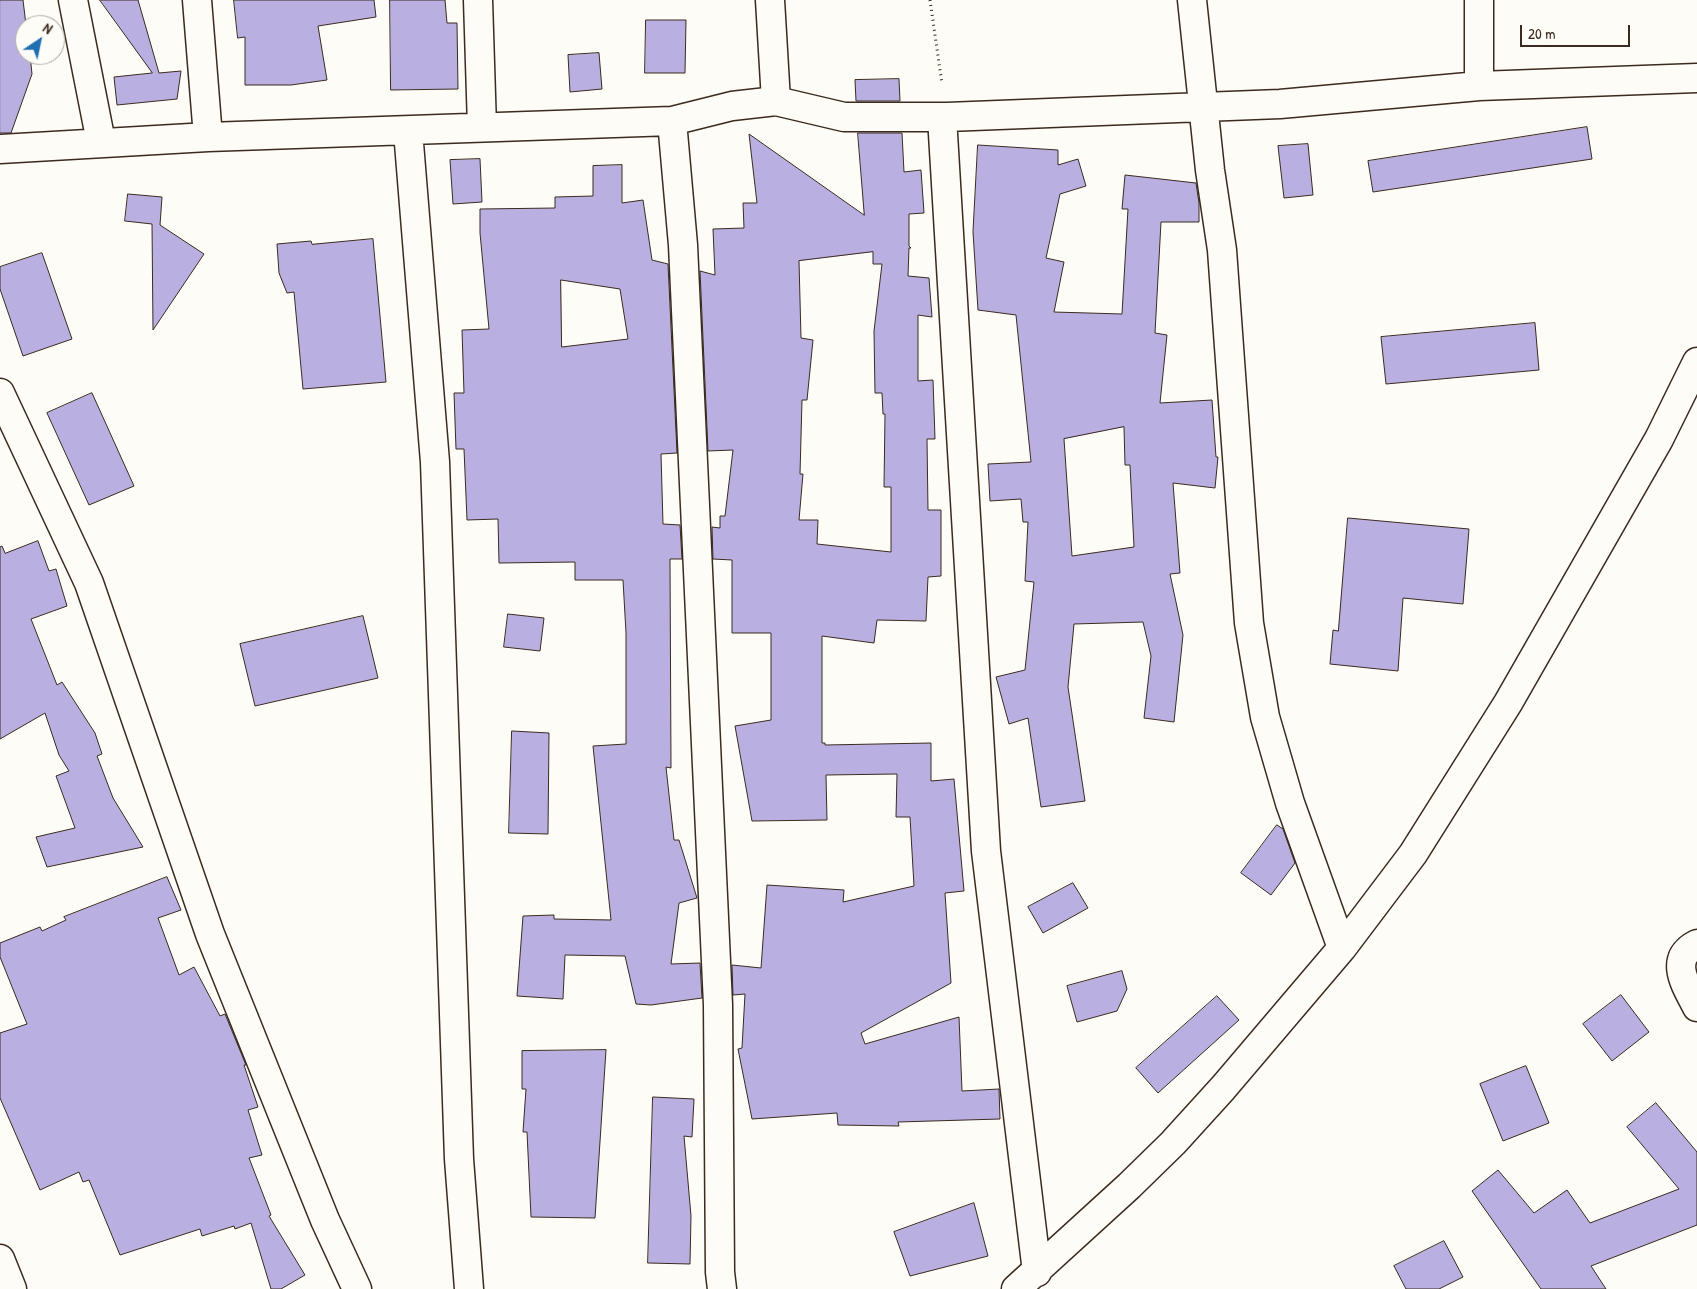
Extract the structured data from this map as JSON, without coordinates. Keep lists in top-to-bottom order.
{
  "scale_bar": "20 m",
  "north": "top right"
}
